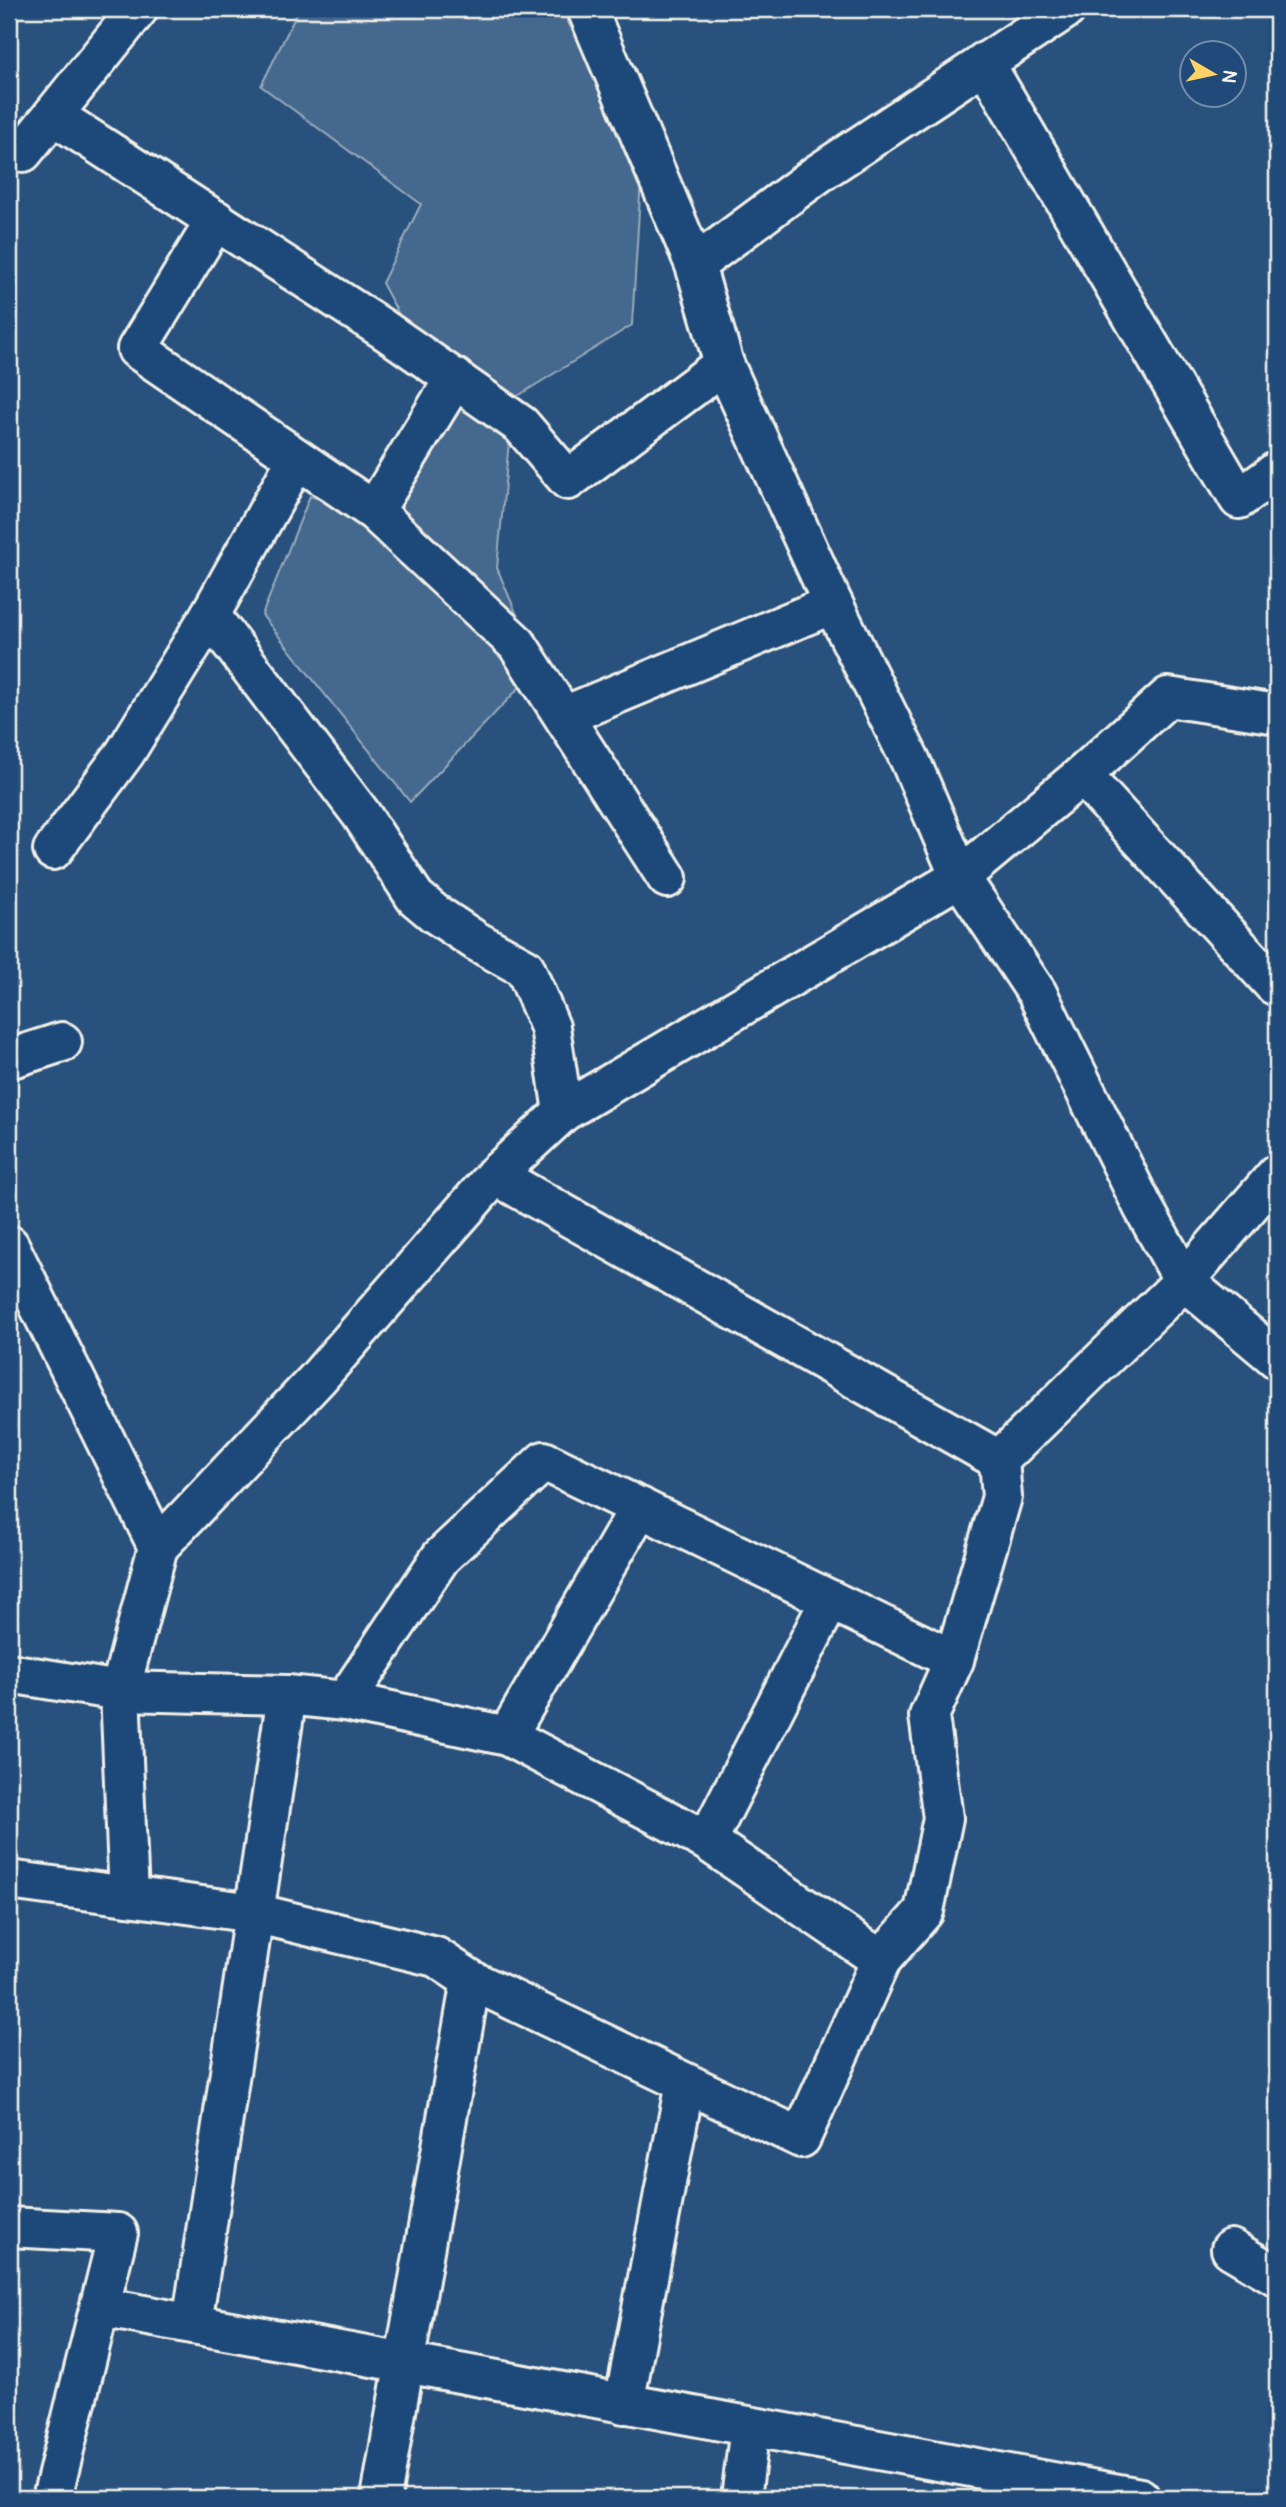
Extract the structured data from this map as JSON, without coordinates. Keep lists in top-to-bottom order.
{
  "north": "right"
}
